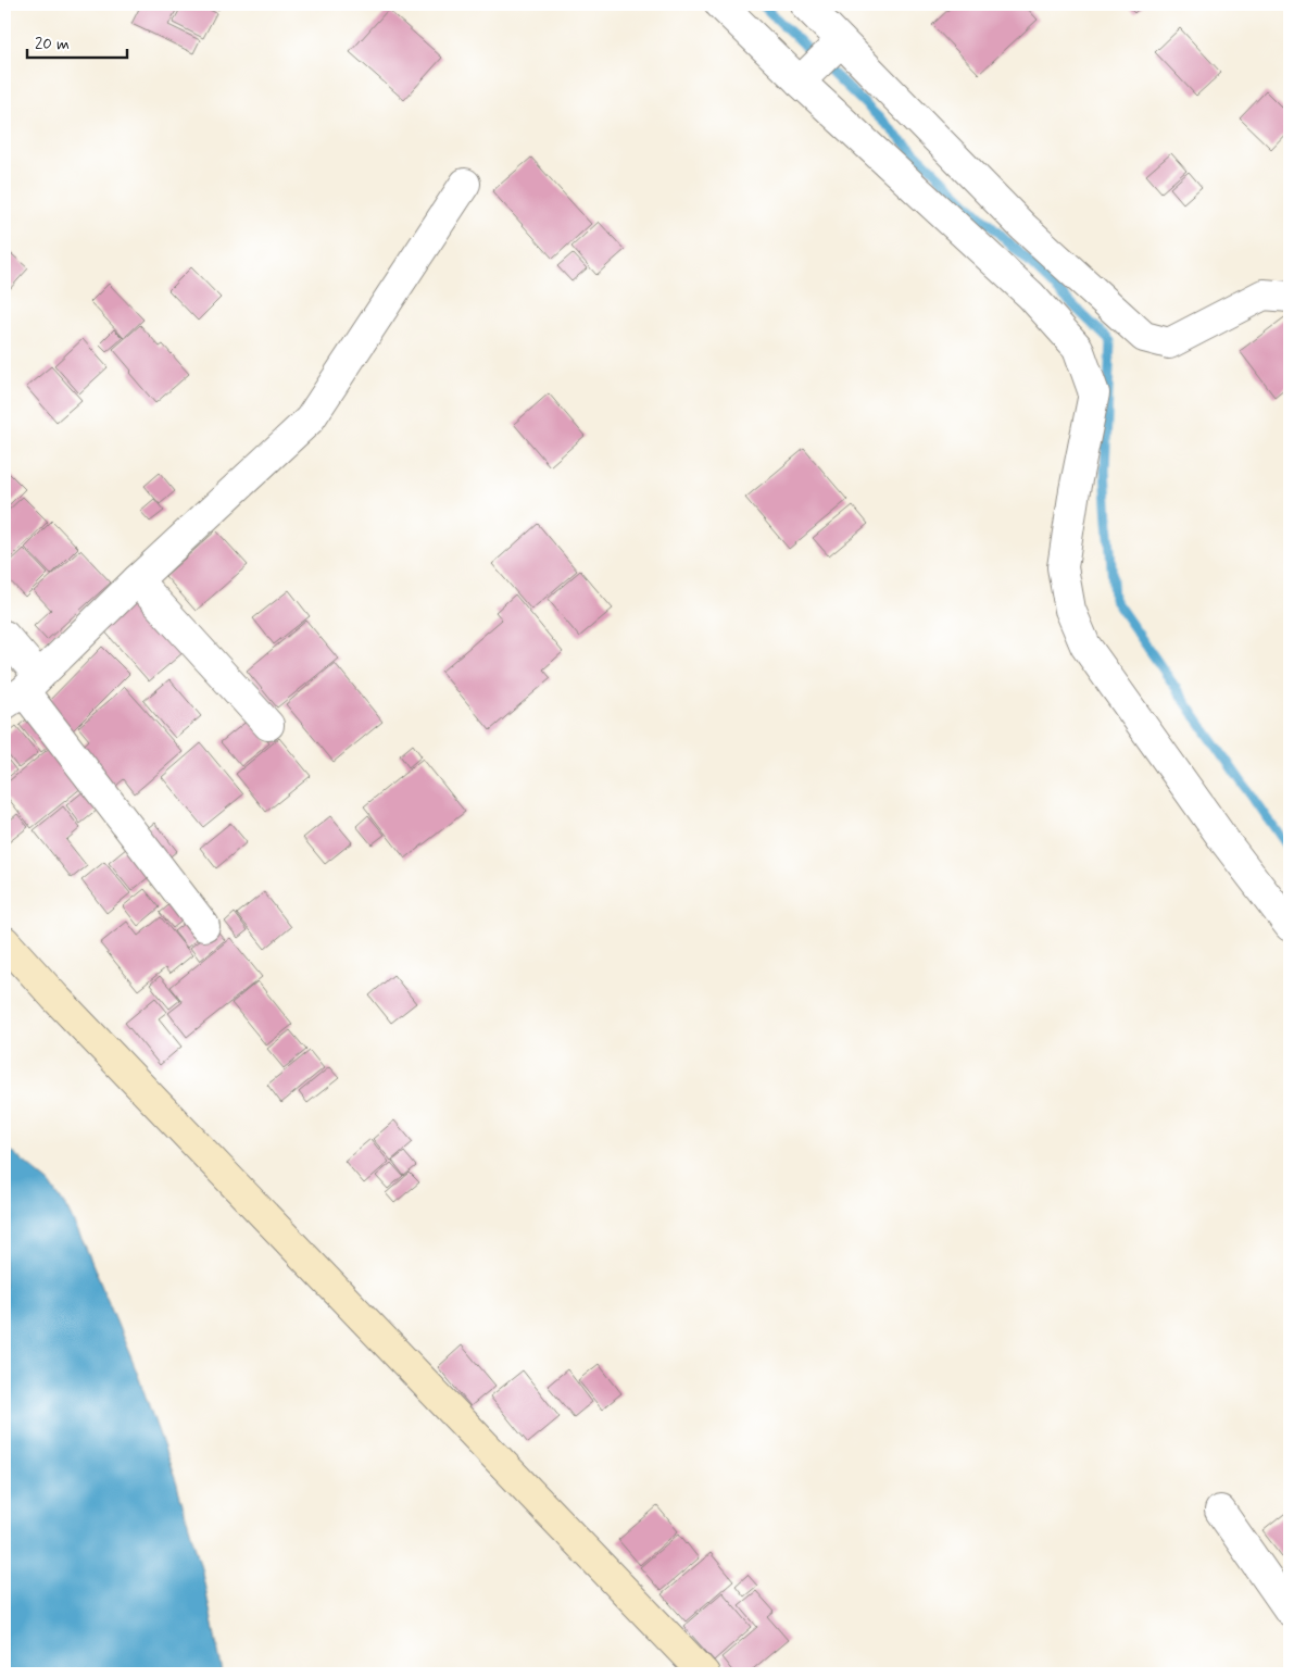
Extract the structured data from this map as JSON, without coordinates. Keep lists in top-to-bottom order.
{
  "scale_bar": "20 m"
}
